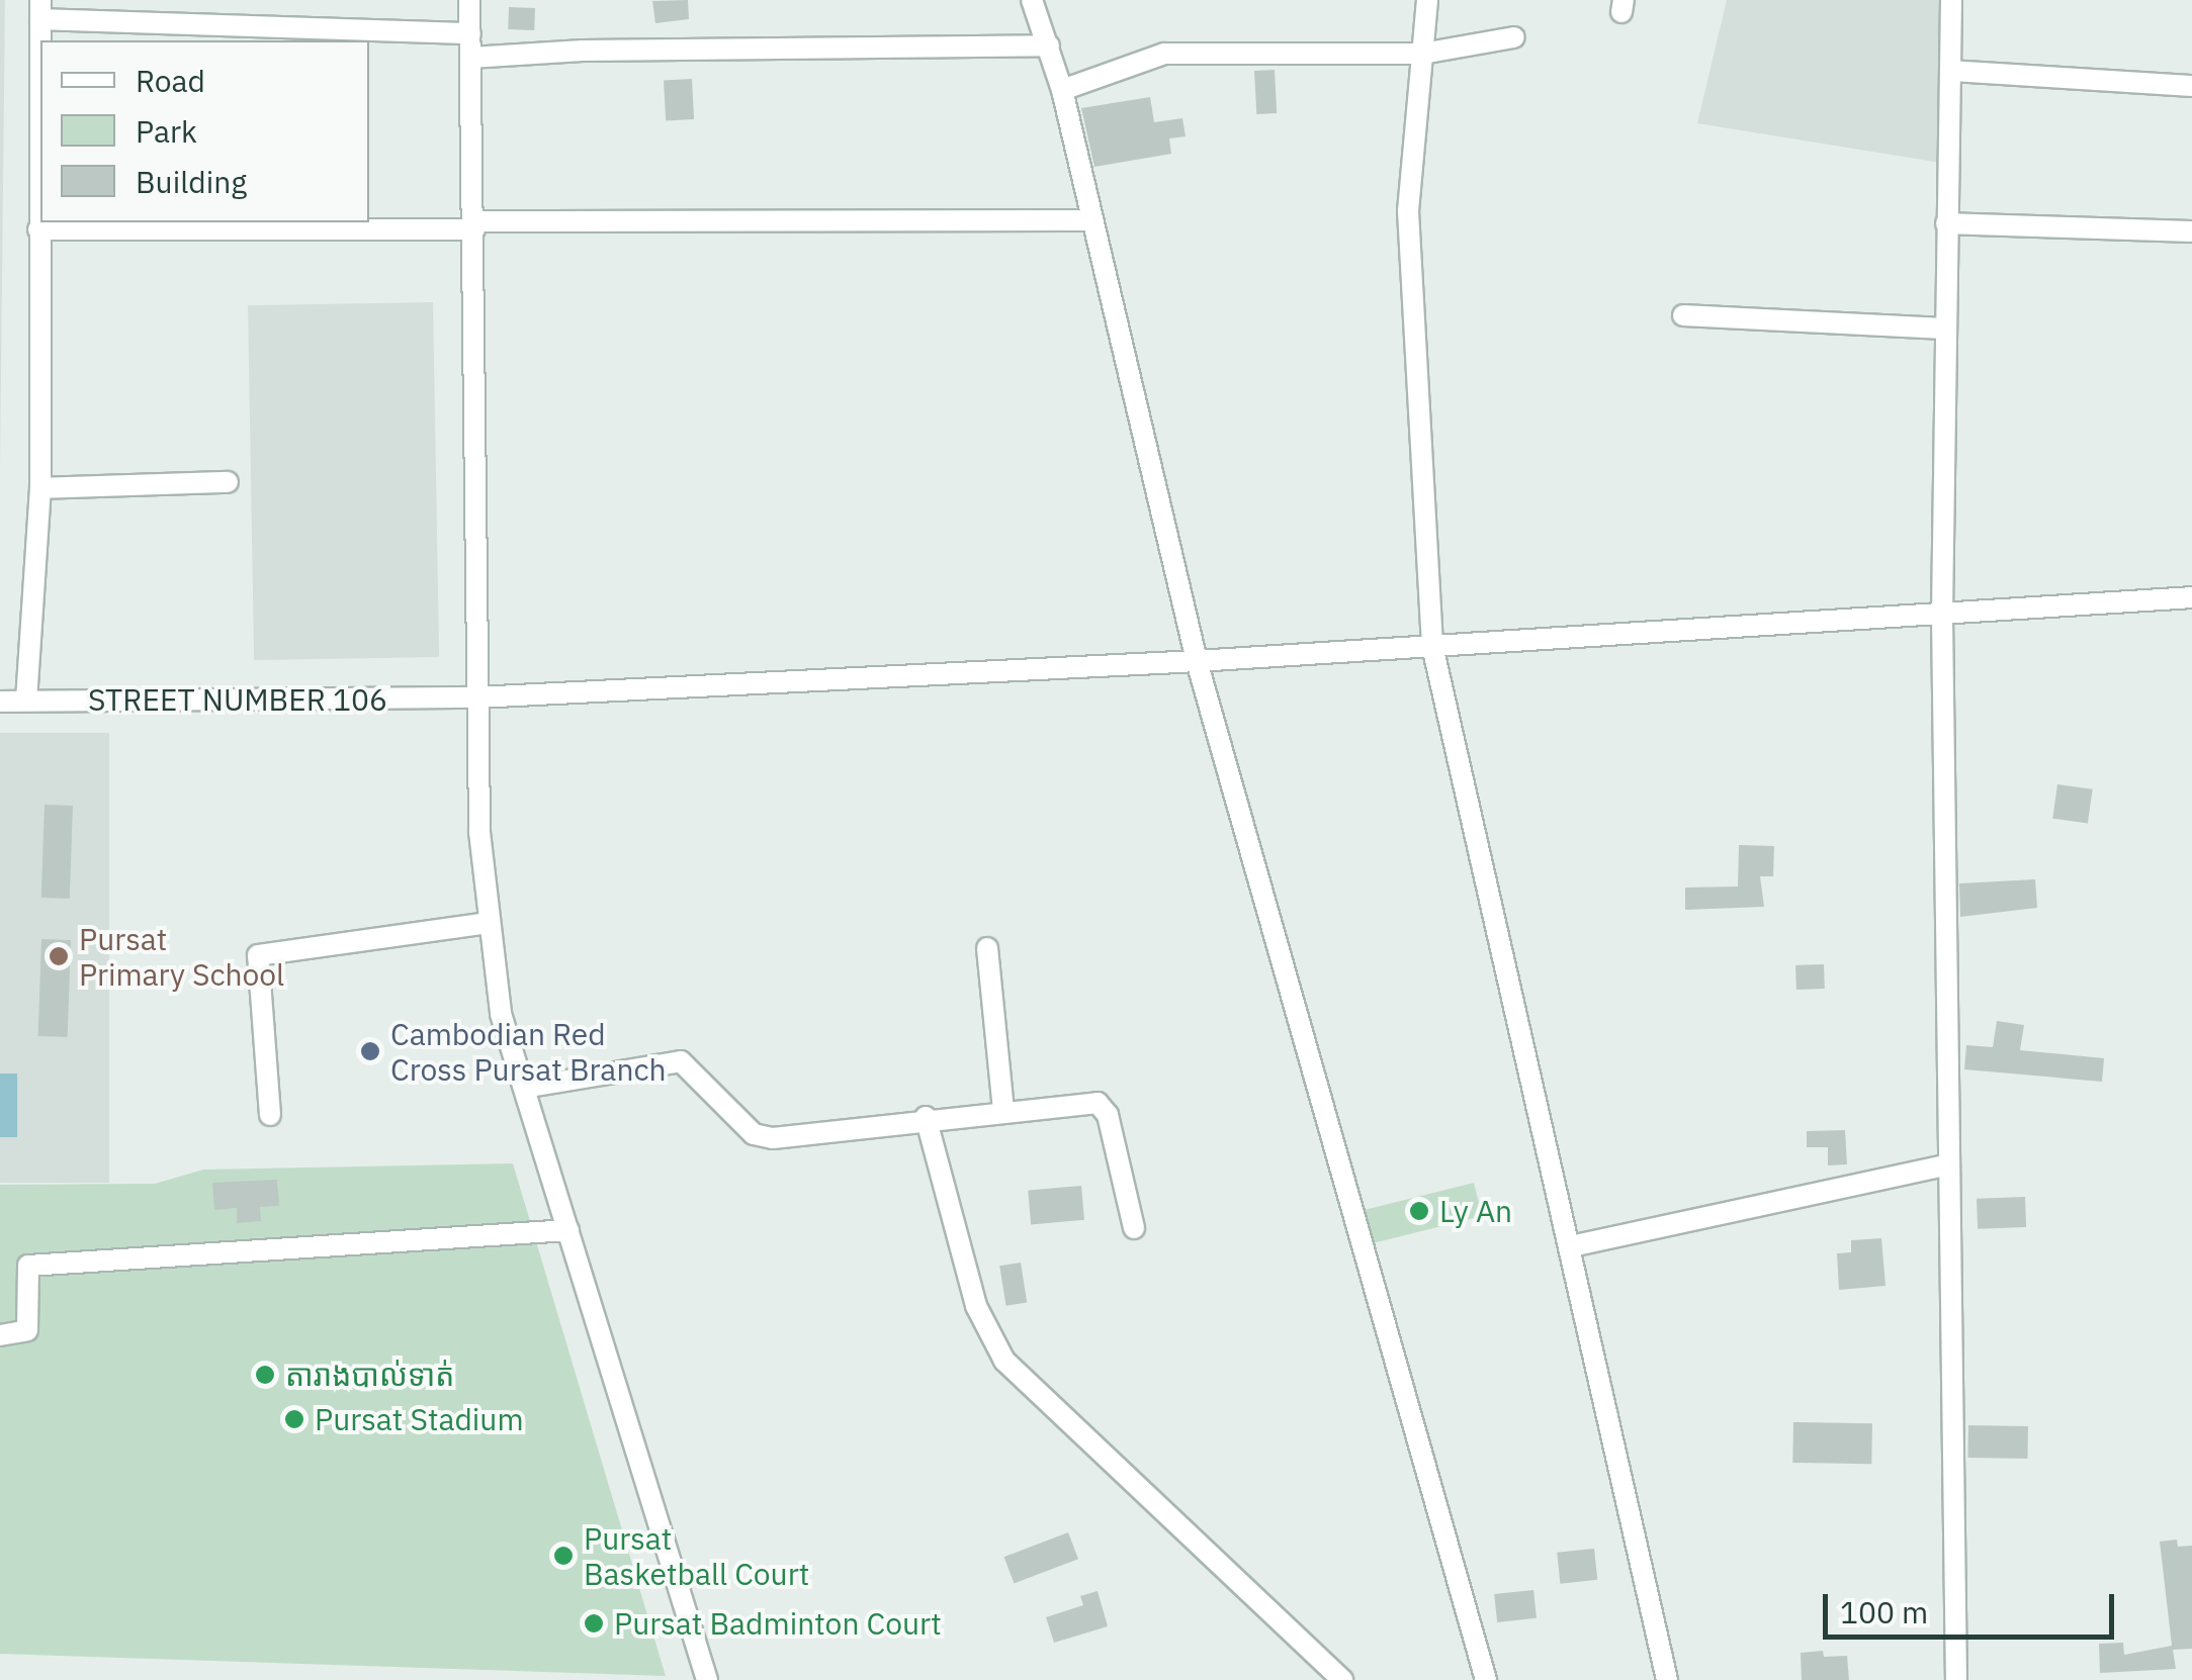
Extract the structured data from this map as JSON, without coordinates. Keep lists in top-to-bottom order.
{
  "streets": {
    "street": ["STREET NUMBER 106"]
  },
  "places": [
    "Pursat Primary School",
    "Cambodian Red Cross Pursat Branch",
    "Ly An",
    "តារាងបាល់ទាត់",
    "Pursat Stadium",
    "Pursat Basketball Court",
    "Pursat Badminton Court"
  ],
  "legend": ["Road", "Park", "Building"],
  "scale_bar": "100 m"
}
